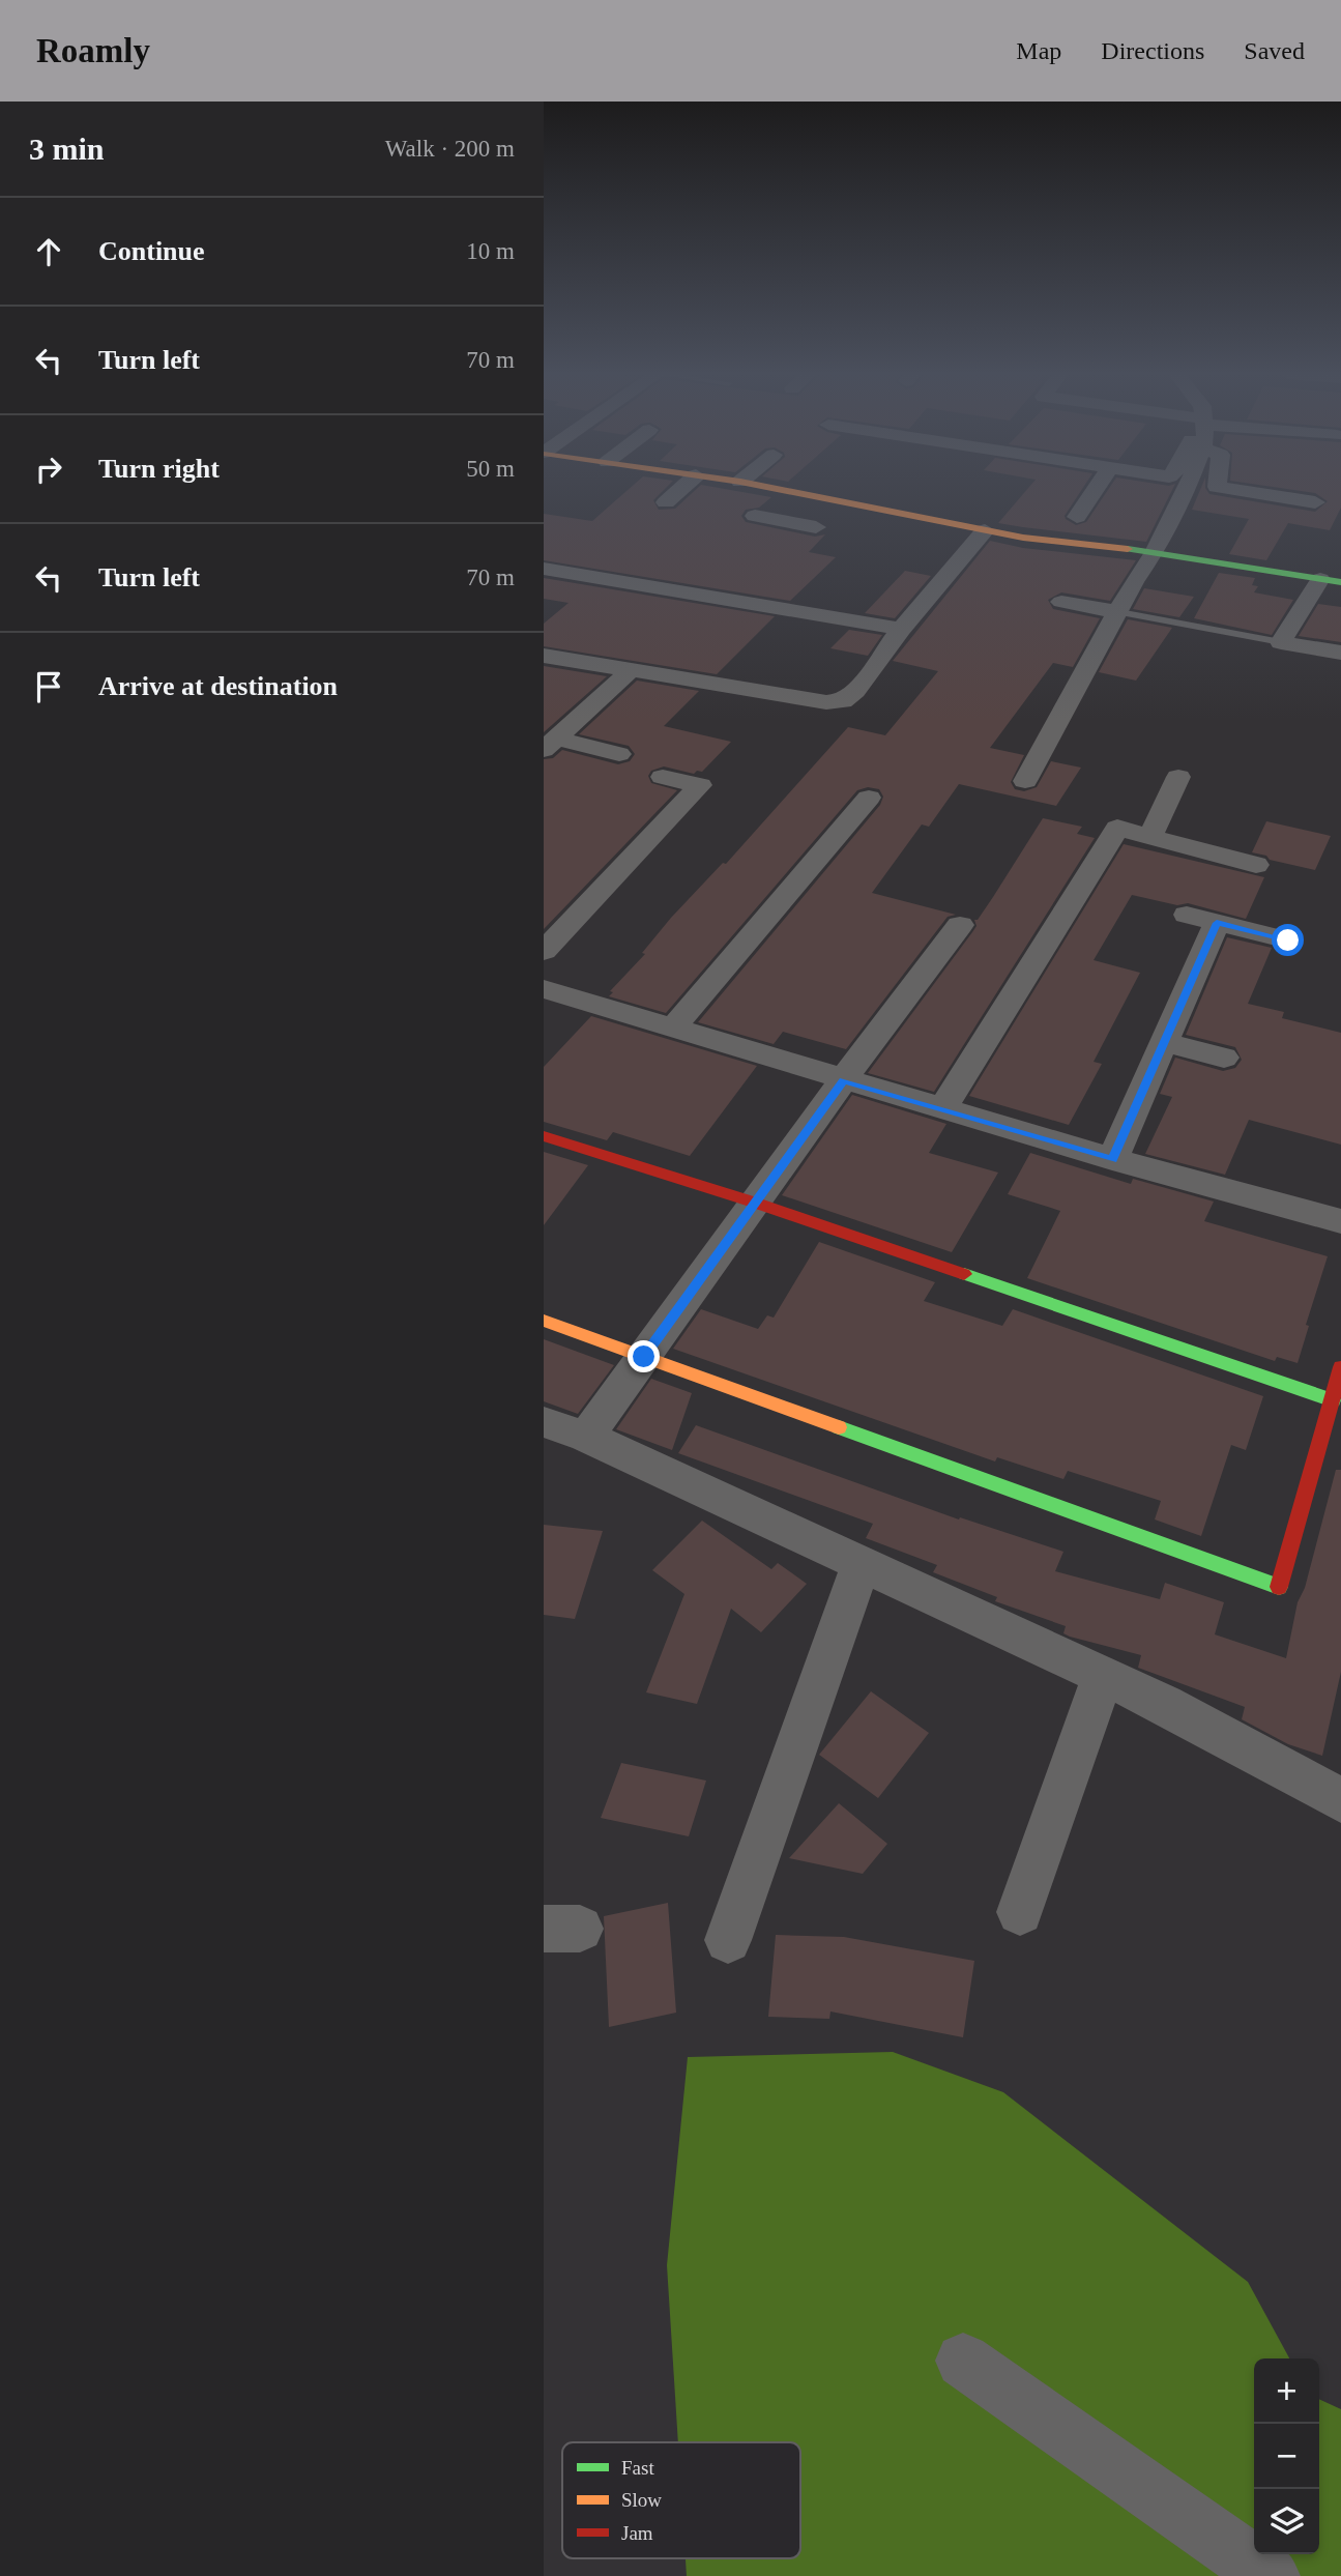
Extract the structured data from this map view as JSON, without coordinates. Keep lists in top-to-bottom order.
{
  "legend": ["Fast", "Slow", "Jam"],
  "page": {
    "header": "Roamly",
    "nav": ["Map", "Directions", "Saved"],
    "heading": ["3 min", "Walk · 200 m"],
    "list": [
      ["Continue", "10 m"],
      ["Turn left", "70 m"],
      ["Turn right", "50 m"],
      ["Turn left", "70 m"],
      "Arrive at destination"
    ],
    "map_buttons": ["+", "−"]
  }
}
